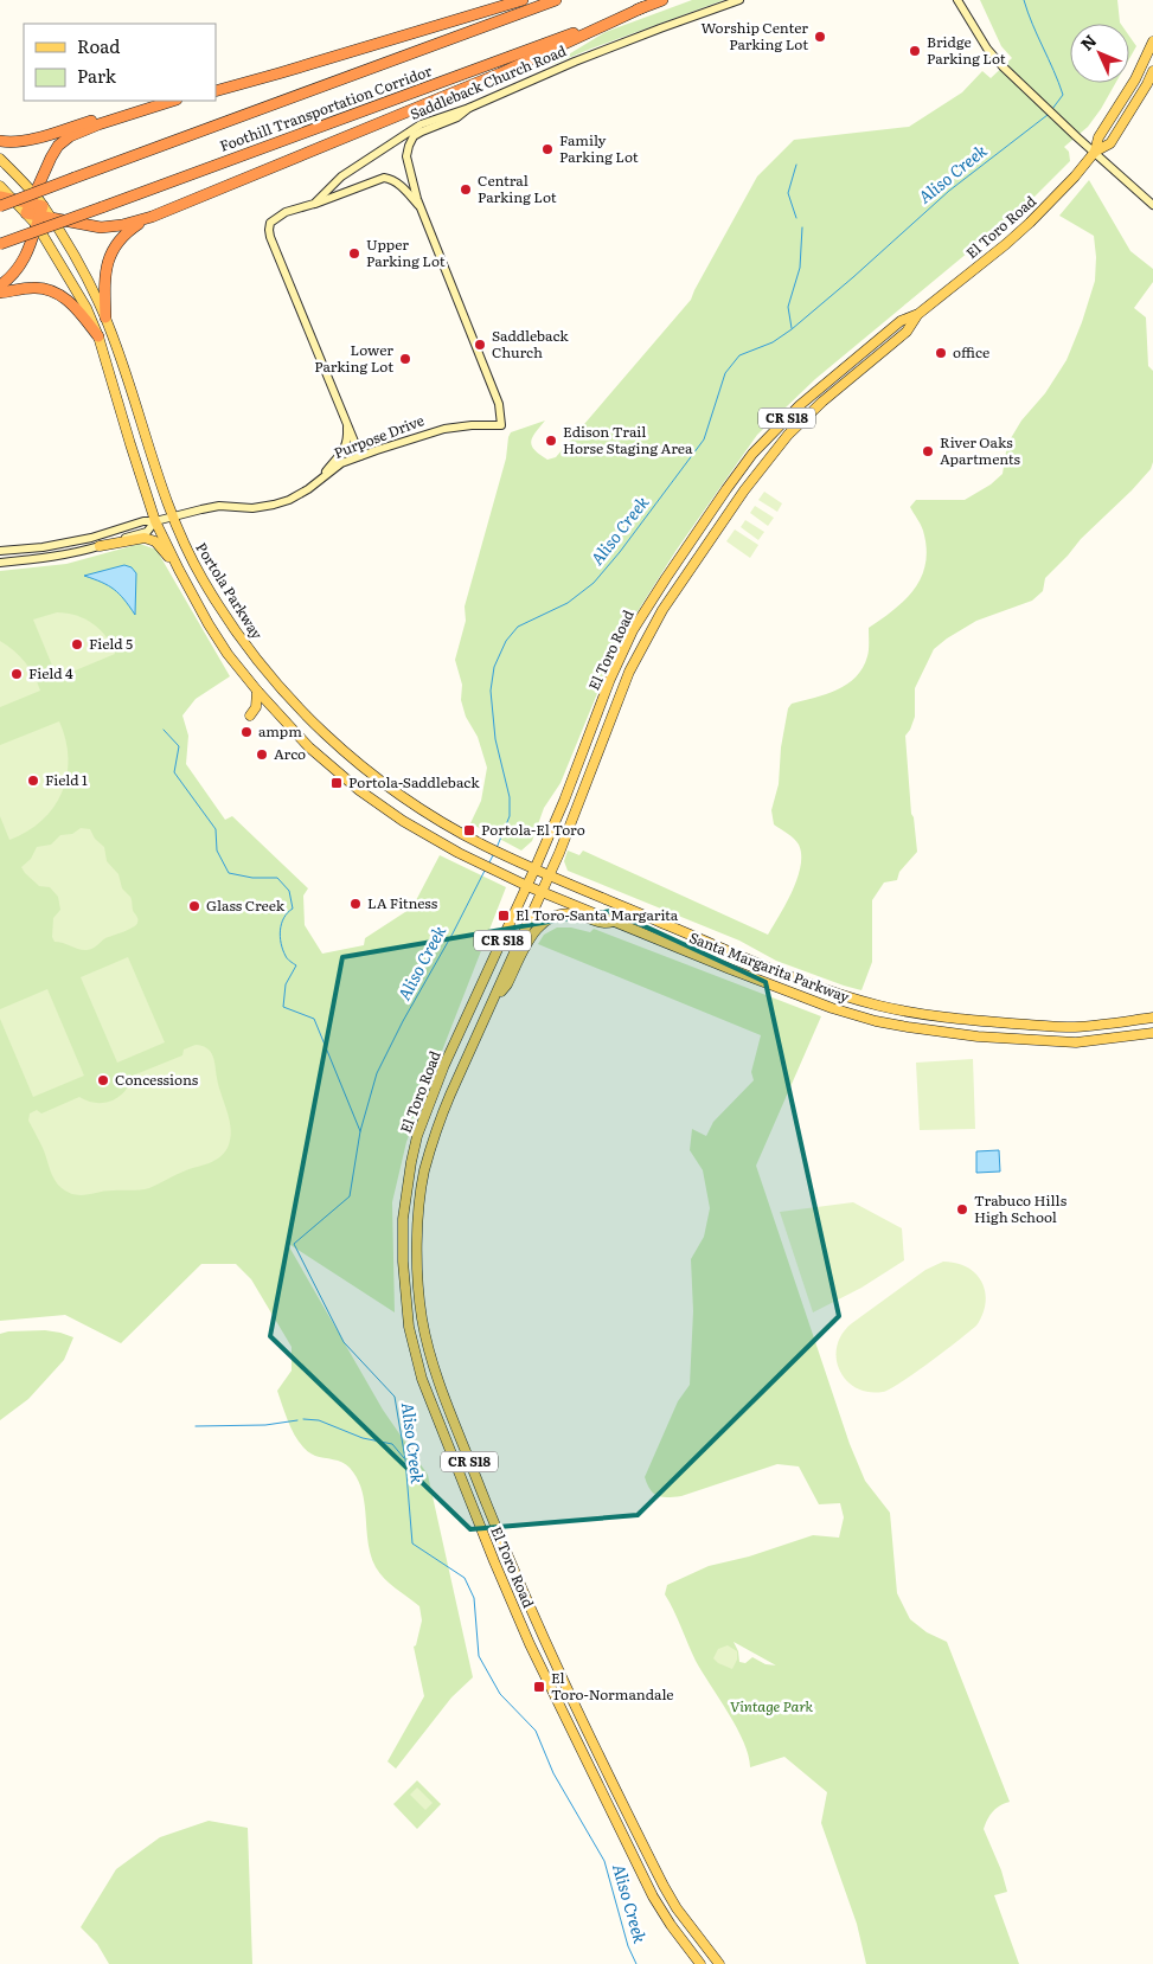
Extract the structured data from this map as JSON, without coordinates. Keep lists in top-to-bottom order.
{
  "streets": {
    "highway": ["Foothill Transportation Corridor"],
    "main road": [
      "Saddleback Church Road",
      "El Toro Road",
      "CR S18",
      "Purpose Drive",
      "Portola Parkway",
      "Santa Margarita Parkway"
    ]
  },
  "crossings": [
    ["Saddleback Church Road", "Purpose Drive"],
    ["El Toro Road", "Portola Parkway"],
    ["El Toro Road", "Santa Margarita Parkway"],
    ["Purpose Drive", "Portola Parkway"],
    ["Portola Parkway", "Santa Margarita Parkway"]
  ],
  "water": ["Aliso Creek"],
  "parks": ["Vintage Park"],
  "places": {
    "other": [
      "Worship Center Parking Lot",
      "Bridge Parking Lot",
      "Family Parking Lot",
      "Central Parking Lot",
      "Upper Parking Lot",
      "Saddleback Church",
      "office",
      "Lower Parking Lot",
      "Edison Trail Horse Staging Area",
      "River Oaks Apartments",
      "Field 5",
      "Field 4",
      "ampm",
      "Arco",
      "Field 1",
      "LA Fitness",
      "Glass Creek",
      "Concessions",
      "Trabuco Hills High School"
    ],
    "transit": [
      "Portola-Saddleback",
      "Portola-El Toro",
      "El Toro-Santa Margarita",
      "El Toro-Normandale"
    ]
  },
  "legend": ["Road", "Park"],
  "north": "top left"
}
